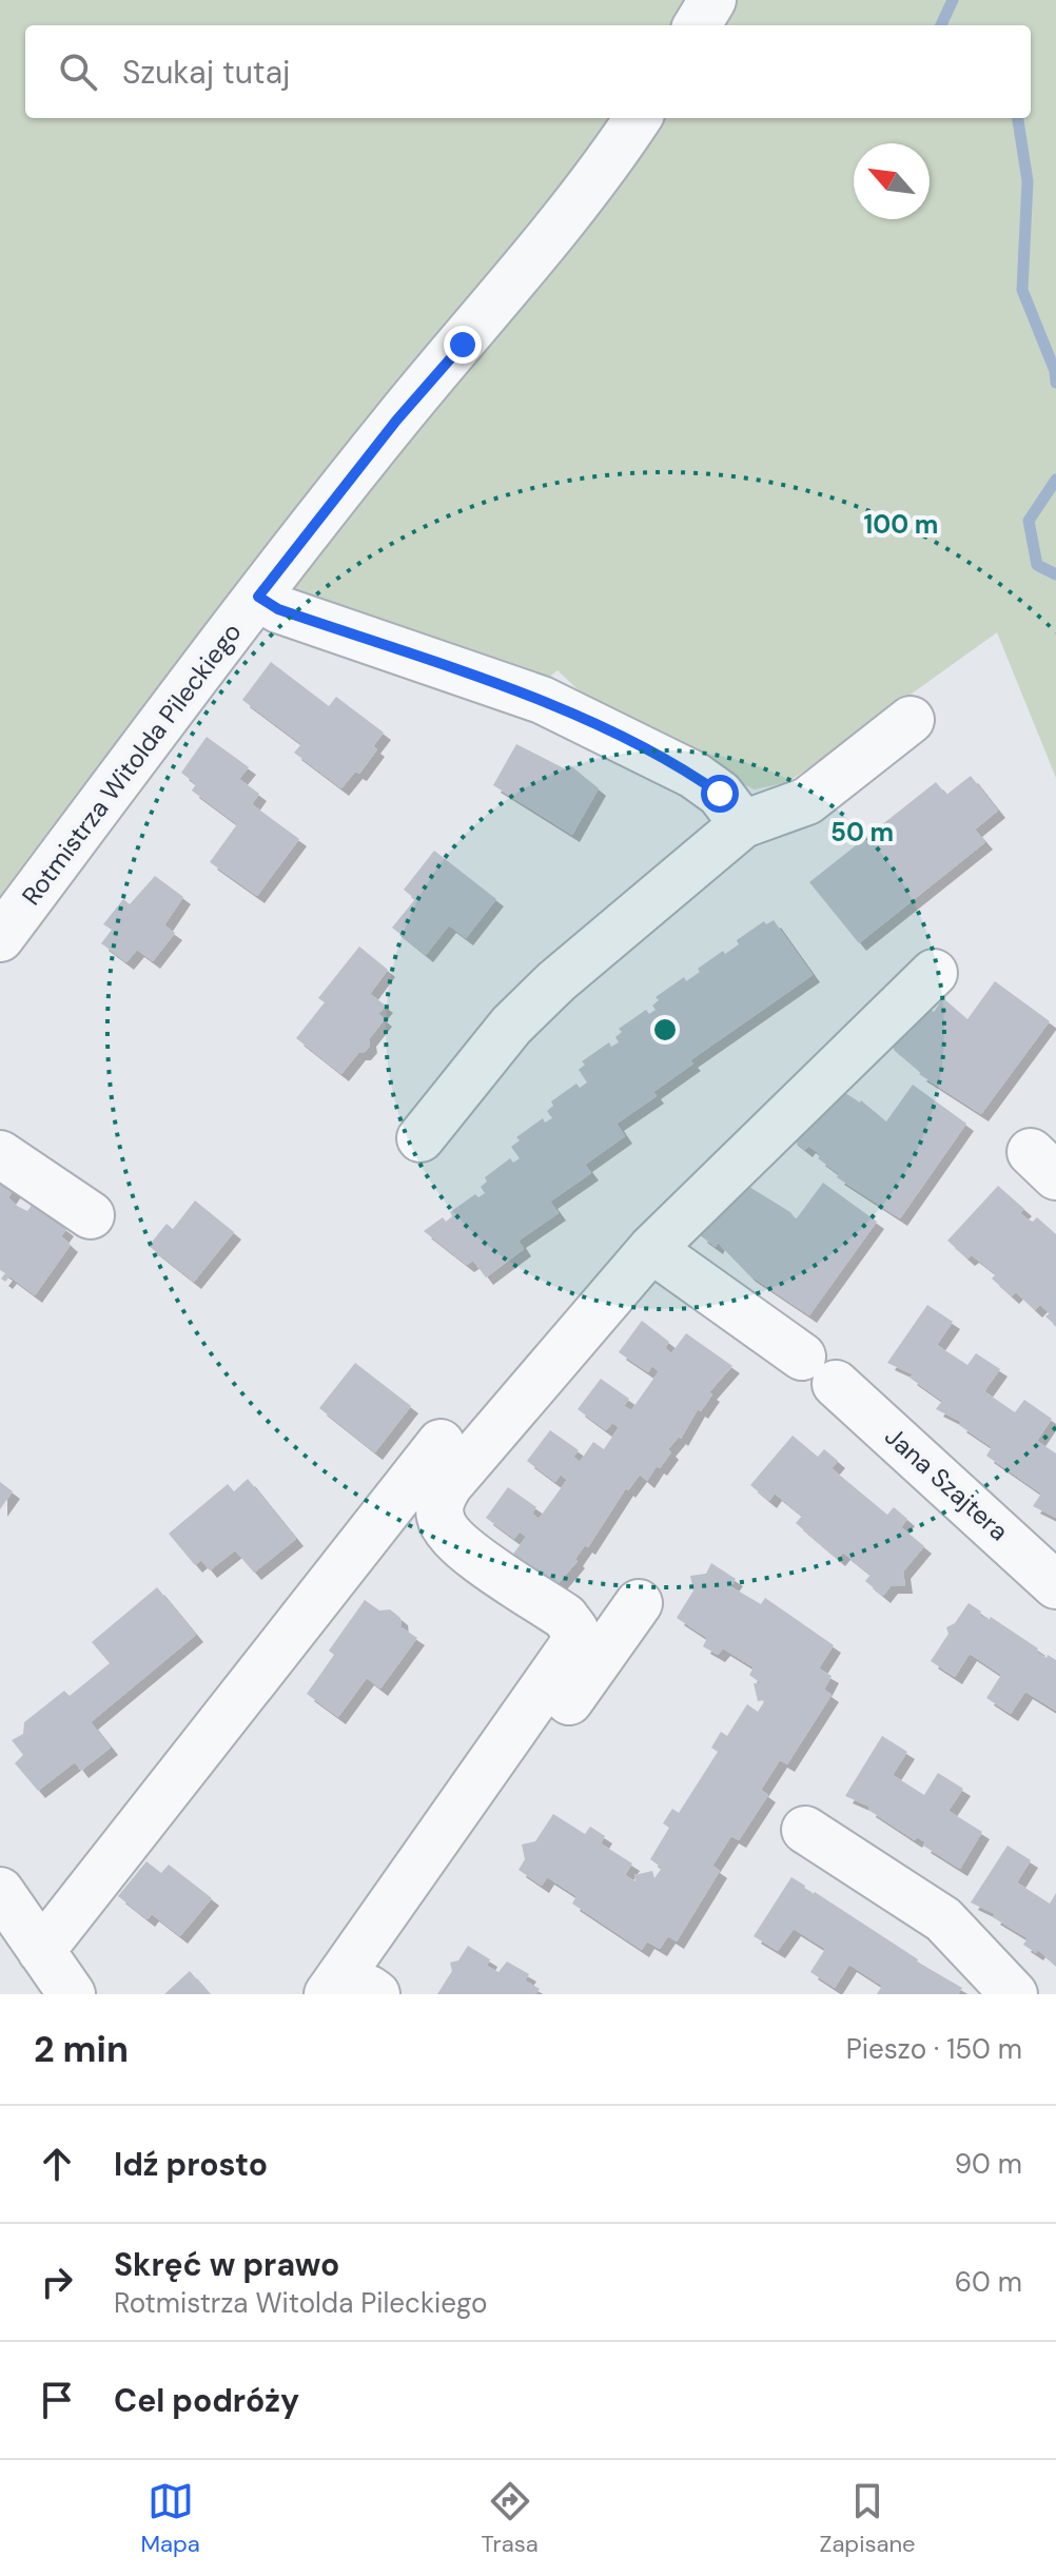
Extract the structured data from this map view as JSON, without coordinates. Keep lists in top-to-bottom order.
{
  "streets": {
    "street": ["Rotmistrza Witolda Pileckiego", "Jana Szajtera"]
  },
  "north": "top left",
  "page": {
    "search": "Szukaj tutaj",
    "heading": ["2 min", "Pieszo · 150 m"],
    "list": [
      ["Idź prosto", "90 m"],
      ["Skręć w prawo", "Rotmistrza Witolda Pileckiego", "60 m"],
      "Cel podróży"
    ],
    "nav": ["Mapa", "Trasa", "Zapisane"]
  },
  "rings": ["100 m", "50 m"]
}
